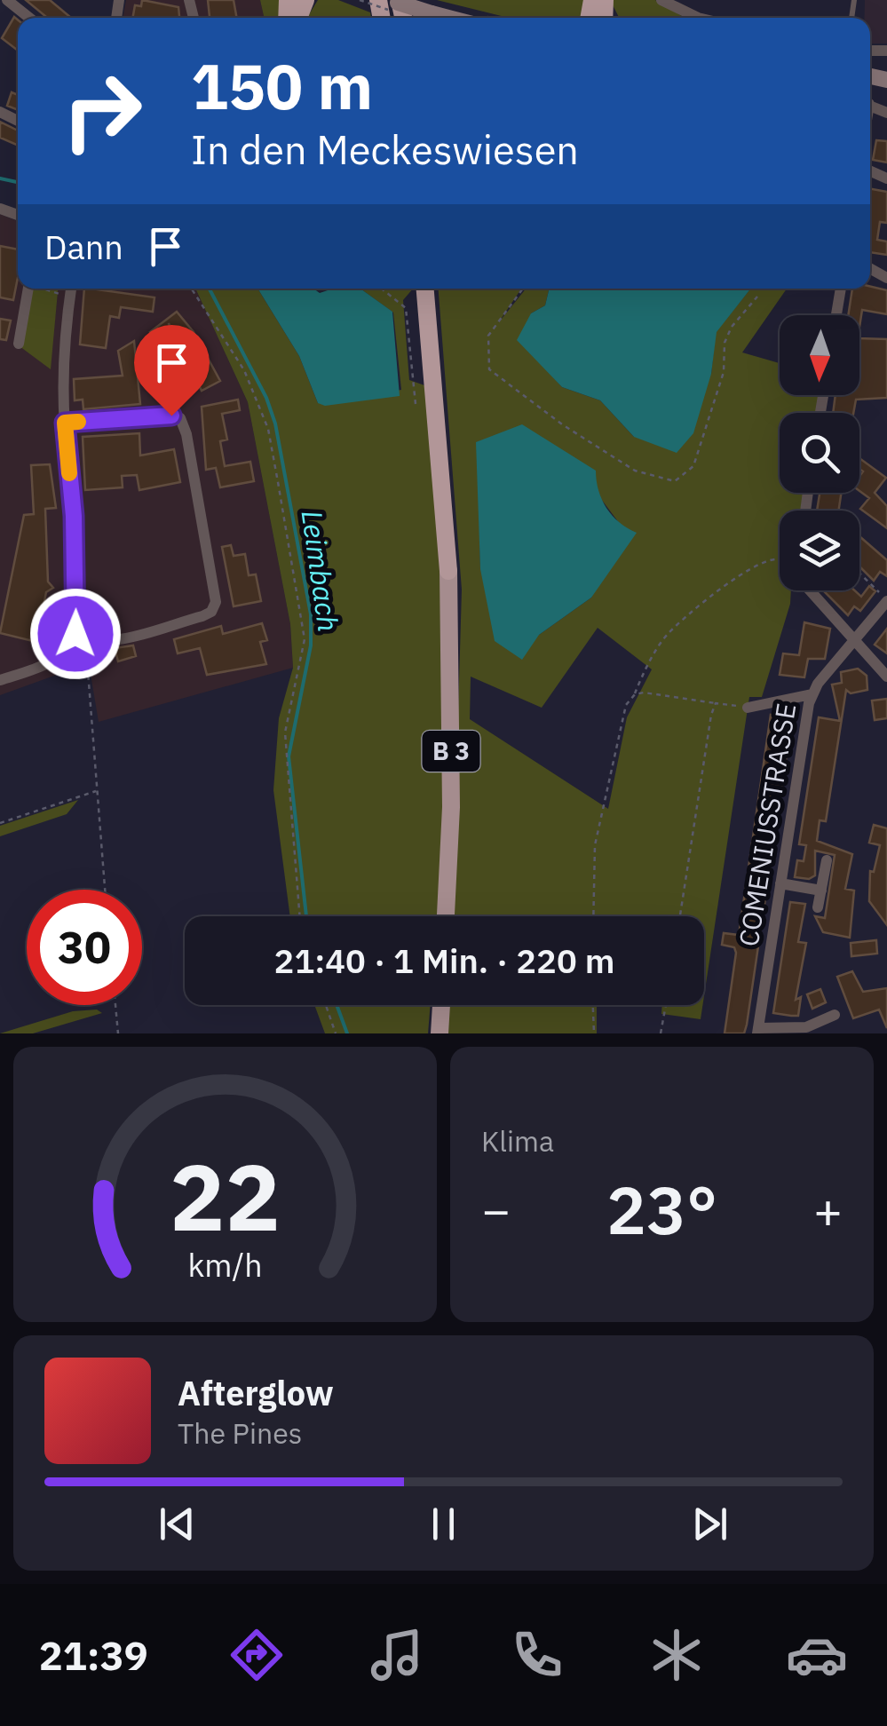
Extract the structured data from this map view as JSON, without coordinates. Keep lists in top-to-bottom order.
{
  "streets": {
    "highway": ["B 3"],
    "street": ["COMENIUSSTRASSE"]
  },
  "water": ["Leimbach"],
  "north": "bottom",
  "page": {
    "turn": ["150 m", "In den Meckeswiesen"],
    "then": "Dann",
    "limit": "30",
    "trip": "21:40 · 1 Min. · 220 m",
    "tile": "Klima",
    "heat": ["−", "23°", "+"],
    "song": ["Afterglow", "The Pines"],
    "tabs": "21:39",
    "gauge": ["22", "km/h"]
  }
}
